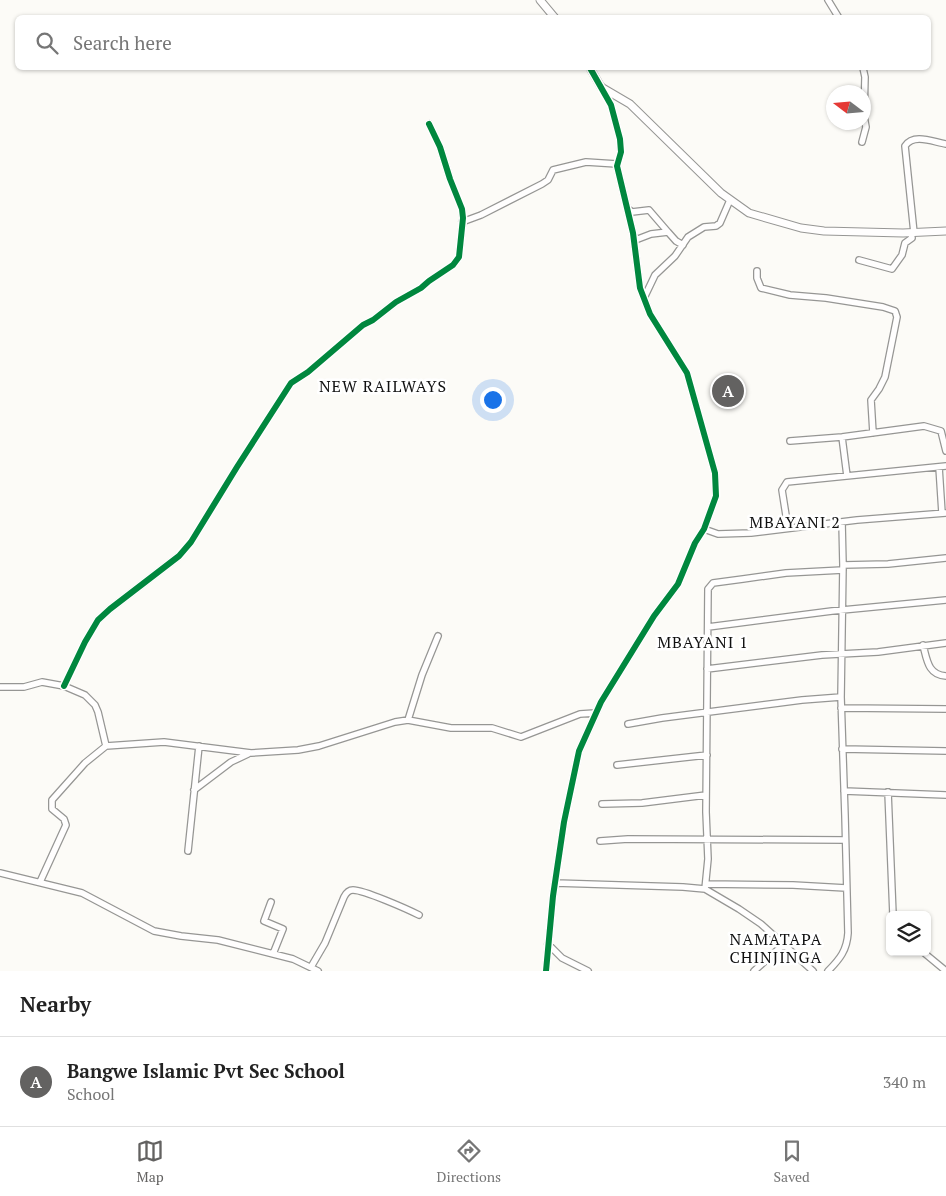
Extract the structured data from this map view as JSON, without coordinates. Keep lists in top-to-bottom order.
{
  "districts": [
    "NEW RAILWAYS",
    "MBAYANI 2",
    "MBAYANI 1",
    "NAMATAPA CHINJINGA"
  ],
  "north": "left",
  "page": {
    "search": "Search here",
    "pins": "A",
    "heading": "Nearby",
    "list": [
      {
        "mark": "A",
        "name": "Bangwe Islamic Pvt Sec School",
        "note": "School",
        "value": "340 m"
      }
    ],
    "nav": ["Map", "Directions", "Saved"]
  }
}
